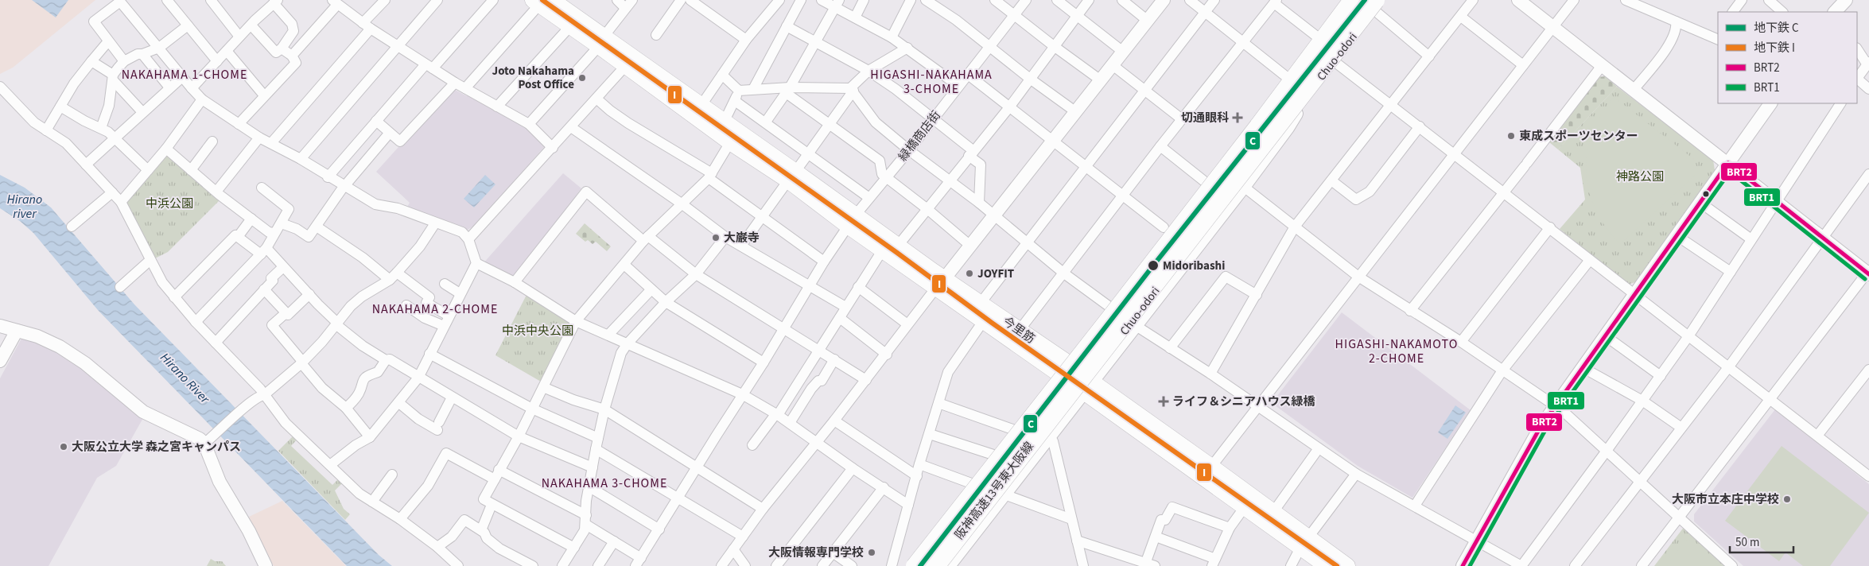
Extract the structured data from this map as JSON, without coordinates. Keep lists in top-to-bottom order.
{
  "streets": {
    "highway": ["阪神高速13号東大阪線"],
    "main road": ["Chuo-odori", "今里筋"],
    "street": ["緑橋商店街"]
  },
  "crossings": [
    ["Chuo-odori", "阪神高速13号東大阪線"],
    ["緑橋商店街", "今里筋"]
  ],
  "districts": [
    "NAKAHAMA 1-CHOME",
    "HIGASHI-NAKAHAMA 3-CHOME",
    "NAKAHAMA 2-CHOME",
    "HIGASHI-NAKAMOTO 2-CHOME",
    "NAKAHAMA 3-CHOME"
  ],
  "water": ["Hirano river", "Hirano River"],
  "parks": ["神路公園", "中浜公園", "中浜中央公園"],
  "places": {
    "other": [
      "Joto Nakahama Post Office",
      "東成スポーツセンター",
      "大巌寺",
      "Midoribashi",
      "JOYFIT",
      "大阪公立大学 森之宮キャンパス",
      "大阪市立本庄中学校",
      "大阪情報専門学校"
    ],
    "health": ["切通眼科", "ライフ＆シニアハウス緑橋"]
  },
  "lines": [
    "metro line C",
    "metro line I",
    "transit line BRT2",
    "transit line BRT1"
  ],
  "legend": [
    "地下鉄 C",
    "地下鉄 I",
    "BRT2",
    "BRT1"
  ],
  "scale_bar": "50 m"
}
